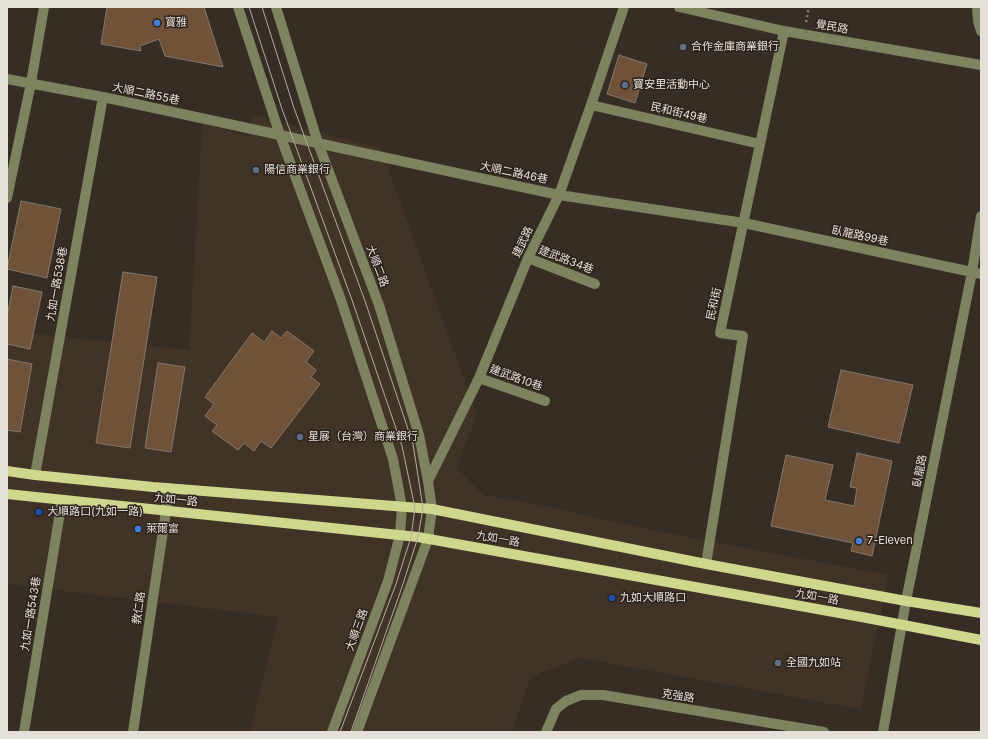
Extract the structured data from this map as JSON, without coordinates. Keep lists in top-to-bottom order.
{
  "streets": {
    "main road": ["九如一路"],
    "street": [
      "覺民路",
      "大順二路55巷",
      "民和街49巷",
      "大順二路46巷",
      "臥龍路99巷",
      "建武路",
      "建武路34巷",
      "大順二路",
      "九如一路538巷",
      "民和街",
      "建武路10巷",
      "臥龍路",
      "教仁路",
      "九如一路543巷",
      "大順三路",
      "克強路"
    ]
  },
  "crossings": [
    ["覺民路", "民和街"],
    ["大順二路55巷", "大順二路46巷"],
    ["大順二路55巷", "九如一路538巷"],
    ["民和街49巷", "建武路"],
    ["民和街49巷", "民和街"],
    ["大順二路46巷", "臥龍路99巷"],
    ["大順二路46巷", "建武路"],
    ["大順二路46巷", "大順二路"],
    ["大順二路46巷", "民和街"],
    ["臥龍路99巷", "民和街"],
    ["臥龍路99巷", "臥龍路"],
    ["建武路", "建武路34巷"],
    ["建武路", "大順二路"],
    ["建武路", "建武路10巷"],
    ["大順二路", "九如一路"],
    ["九如一路538巷", "九如一路"],
    ["民和街", "九如一路"],
    ["臥龍路", "九如一路"],
    ["九如一路", "教仁路"],
    ["九如一路", "九如一路543巷"],
    ["九如一路", "大順三路"]
  ],
  "places": [
    "寶雅",
    "合作金庫商業銀行",
    "寶安里活動中心",
    "陽信商業銀行",
    "星展（台灣）商業銀行",
    "大順路口(九如一路)",
    "萊爾富",
    "7-Eleven",
    "九如大順路口",
    "全國九如站"
  ]
}
